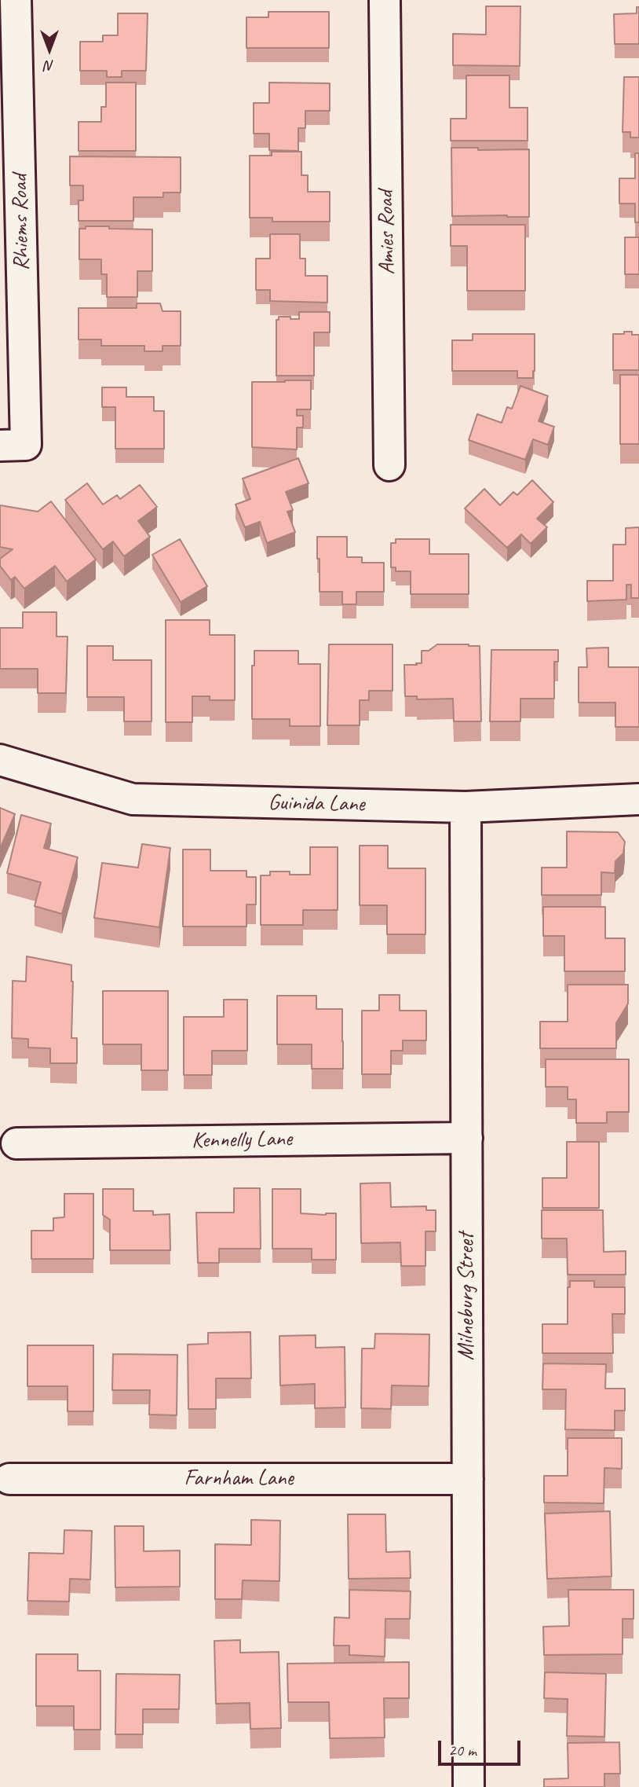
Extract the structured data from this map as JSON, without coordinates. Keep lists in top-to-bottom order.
{
  "streets": {
    "street": [
      "Rhiems Road",
      "Amies Road",
      "Guinida Lane",
      "Kennelly Lane",
      "Milneburg Street",
      "Farnham Lane"
    ]
  },
  "crossings": [
    ["Guinida Lane", "Milneburg Street"],
    ["Kennelly Lane", "Milneburg Street"],
    ["Milneburg Street", "Farnham Lane"]
  ],
  "scale_bar": "20 m",
  "north": "bottom"
}
